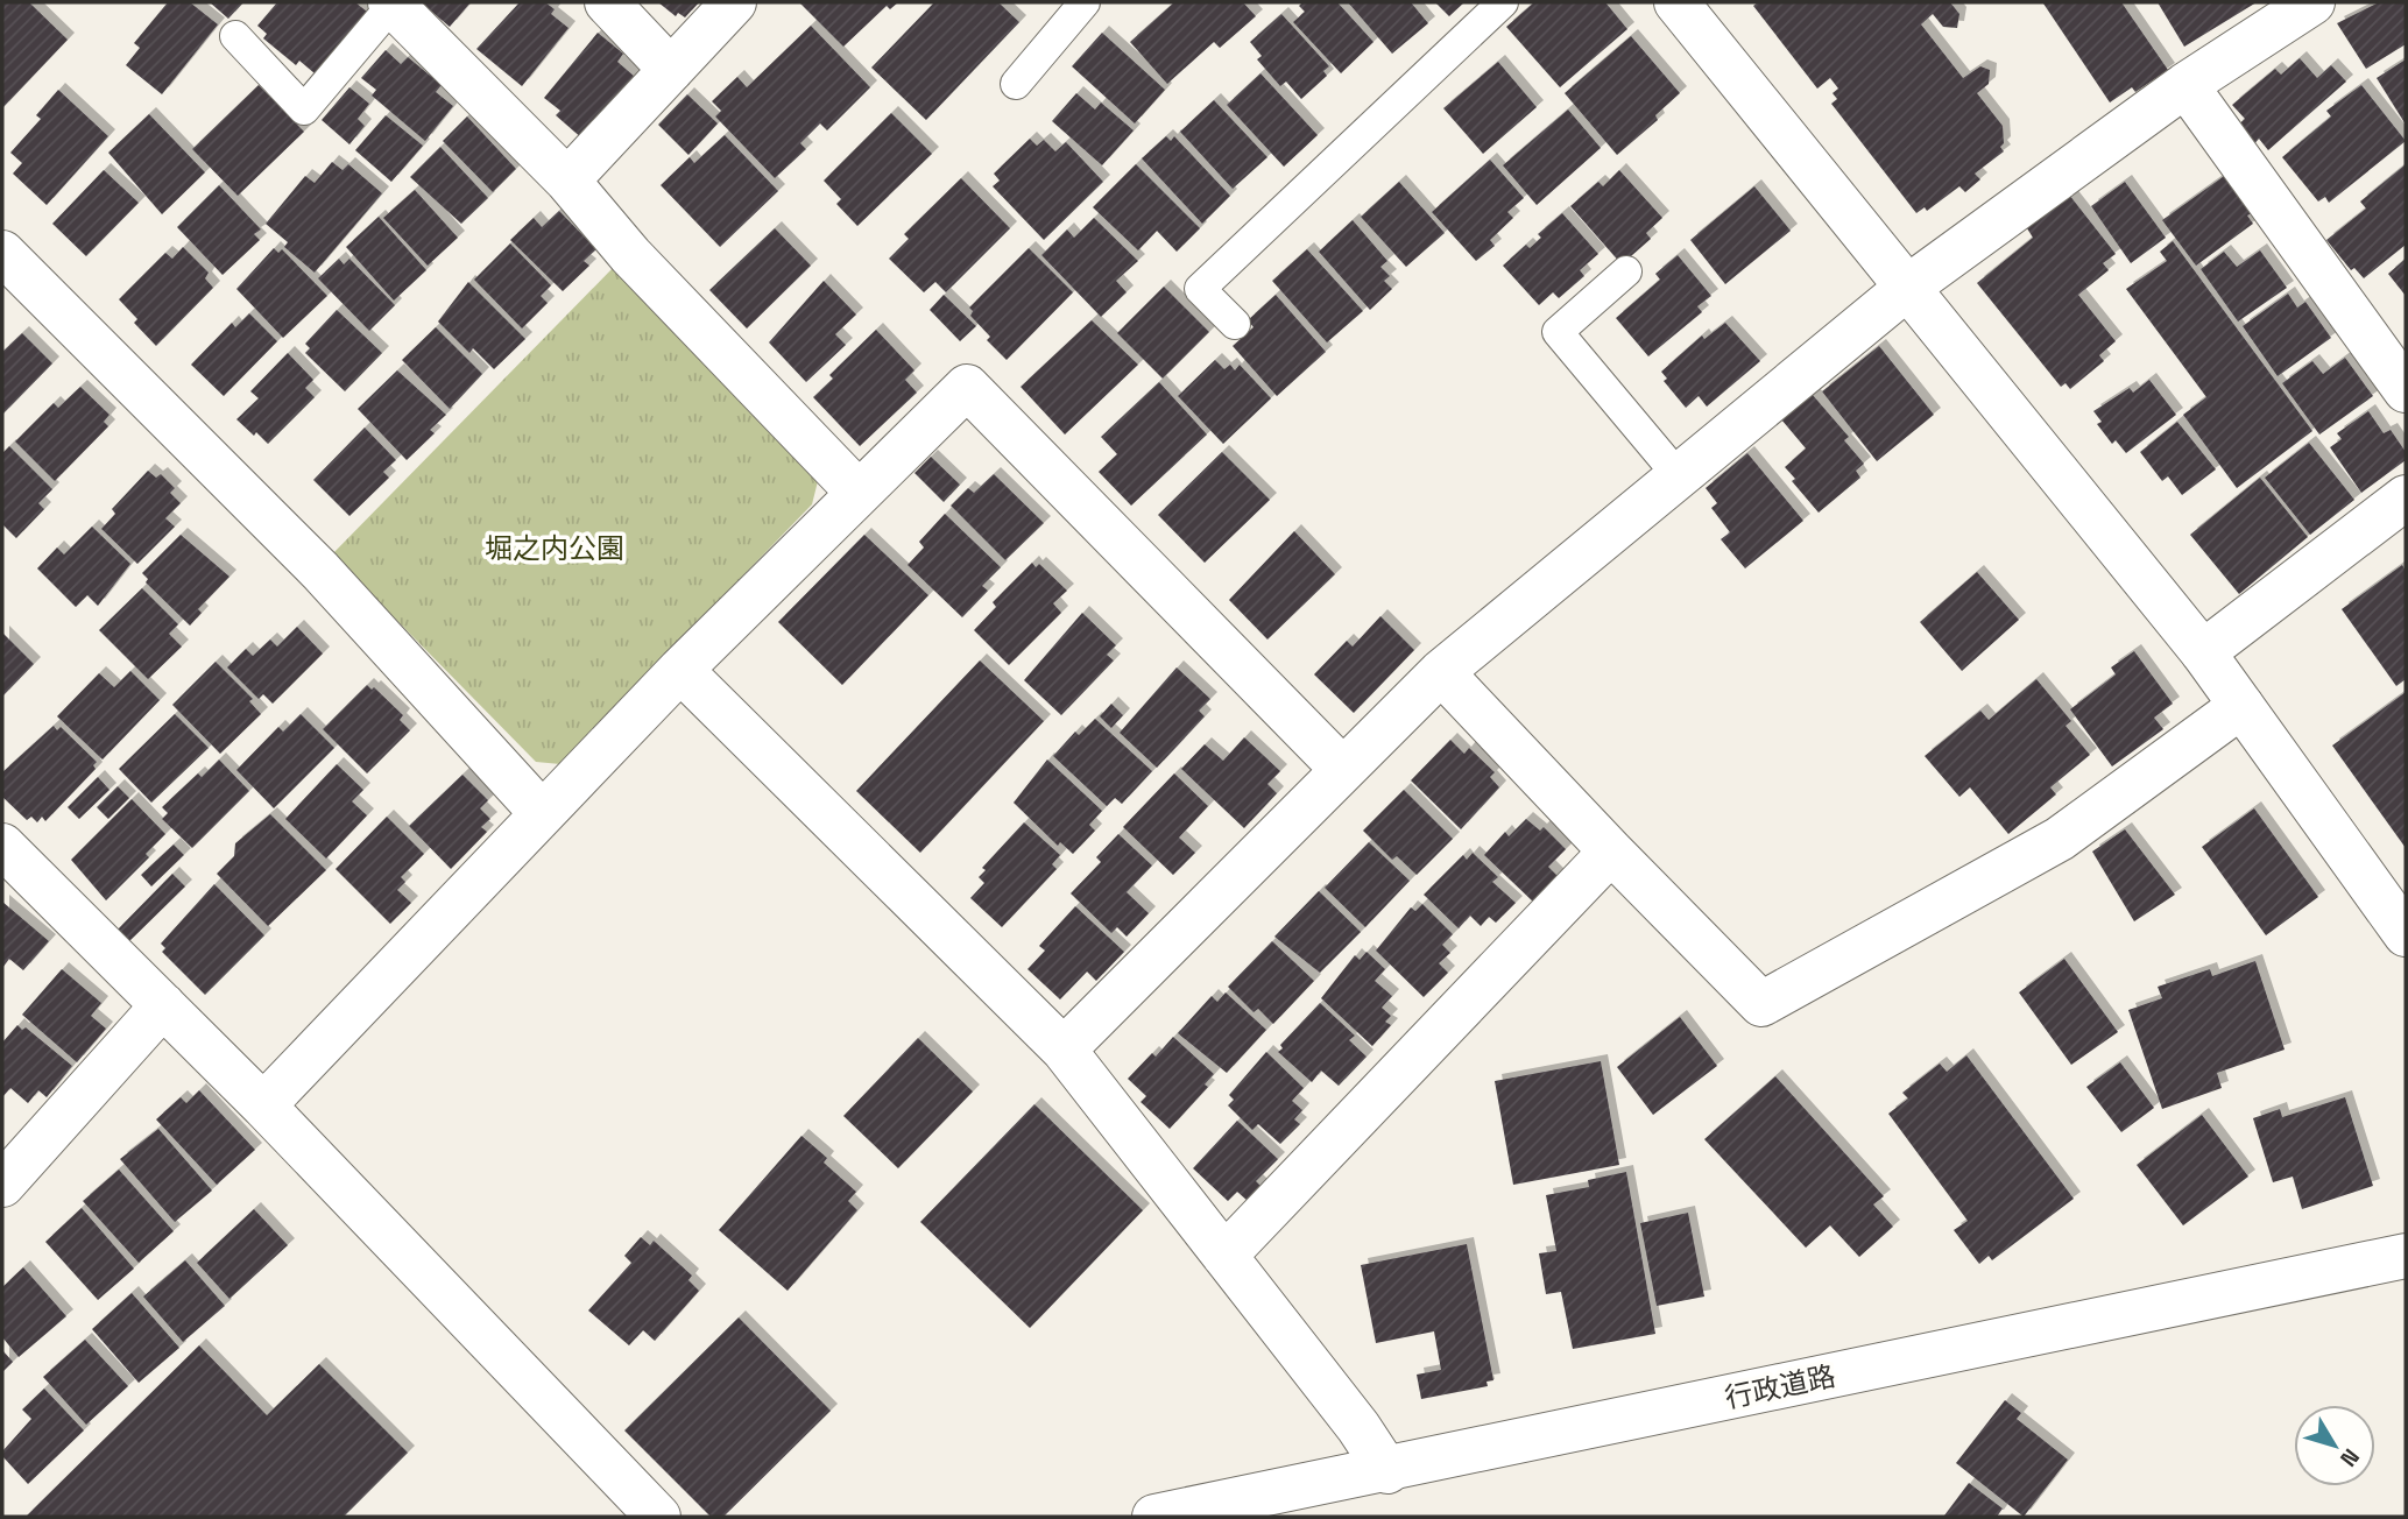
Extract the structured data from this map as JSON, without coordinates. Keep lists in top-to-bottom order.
{
  "streets": {
    "main road": ["行政道路"]
  },
  "parks": ["堀之内公園"],
  "north": "bottom right"
}
